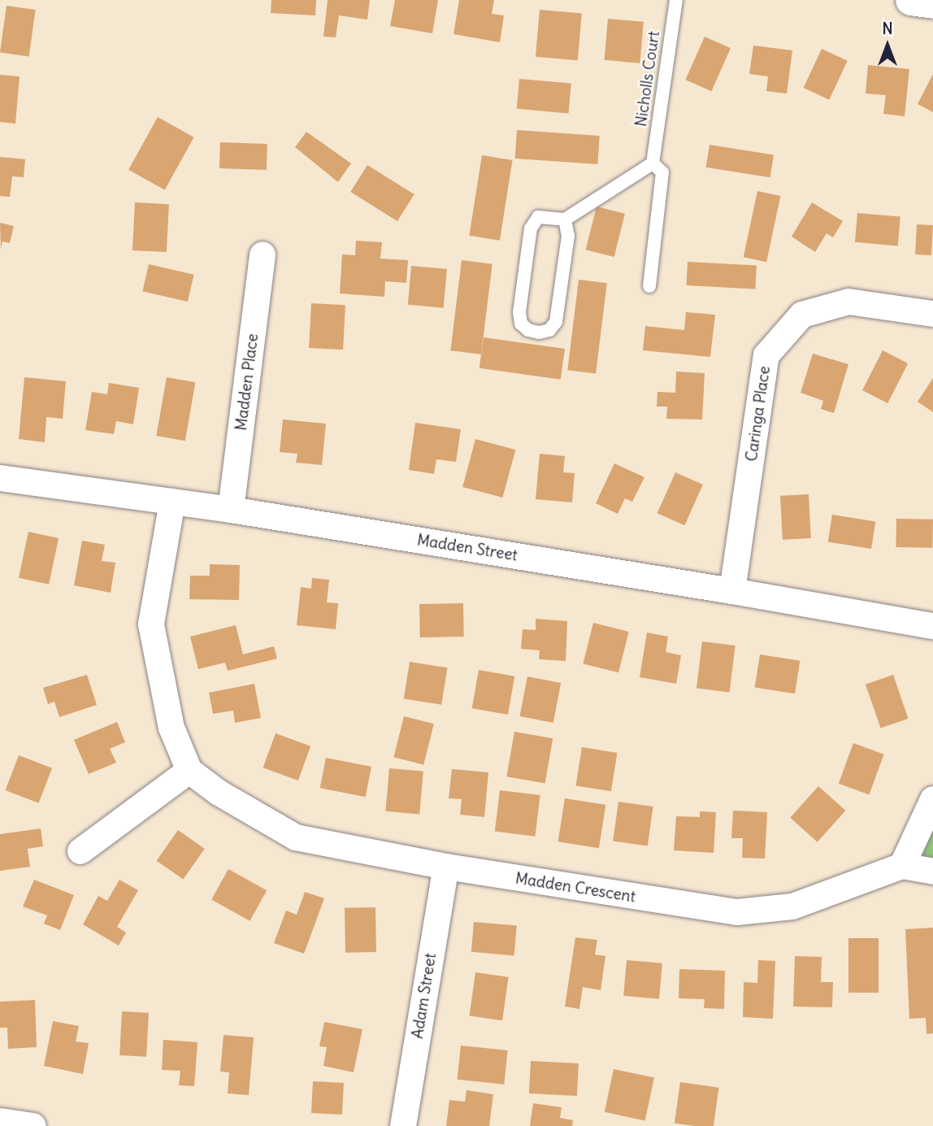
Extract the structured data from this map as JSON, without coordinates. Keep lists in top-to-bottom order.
{
  "streets": {
    "street": [
      "Madden Place",
      "Caringa Place",
      "Madden Street",
      "Madden Crescent",
      "Adam Street"
    ],
    "lane": ["Nicholls Court"]
  },
  "crossings": [
    ["Madden Place", "Madden Street"],
    ["Caringa Place", "Madden Street"],
    ["Madden Crescent", "Adam Street"]
  ],
  "north": "top"
}
